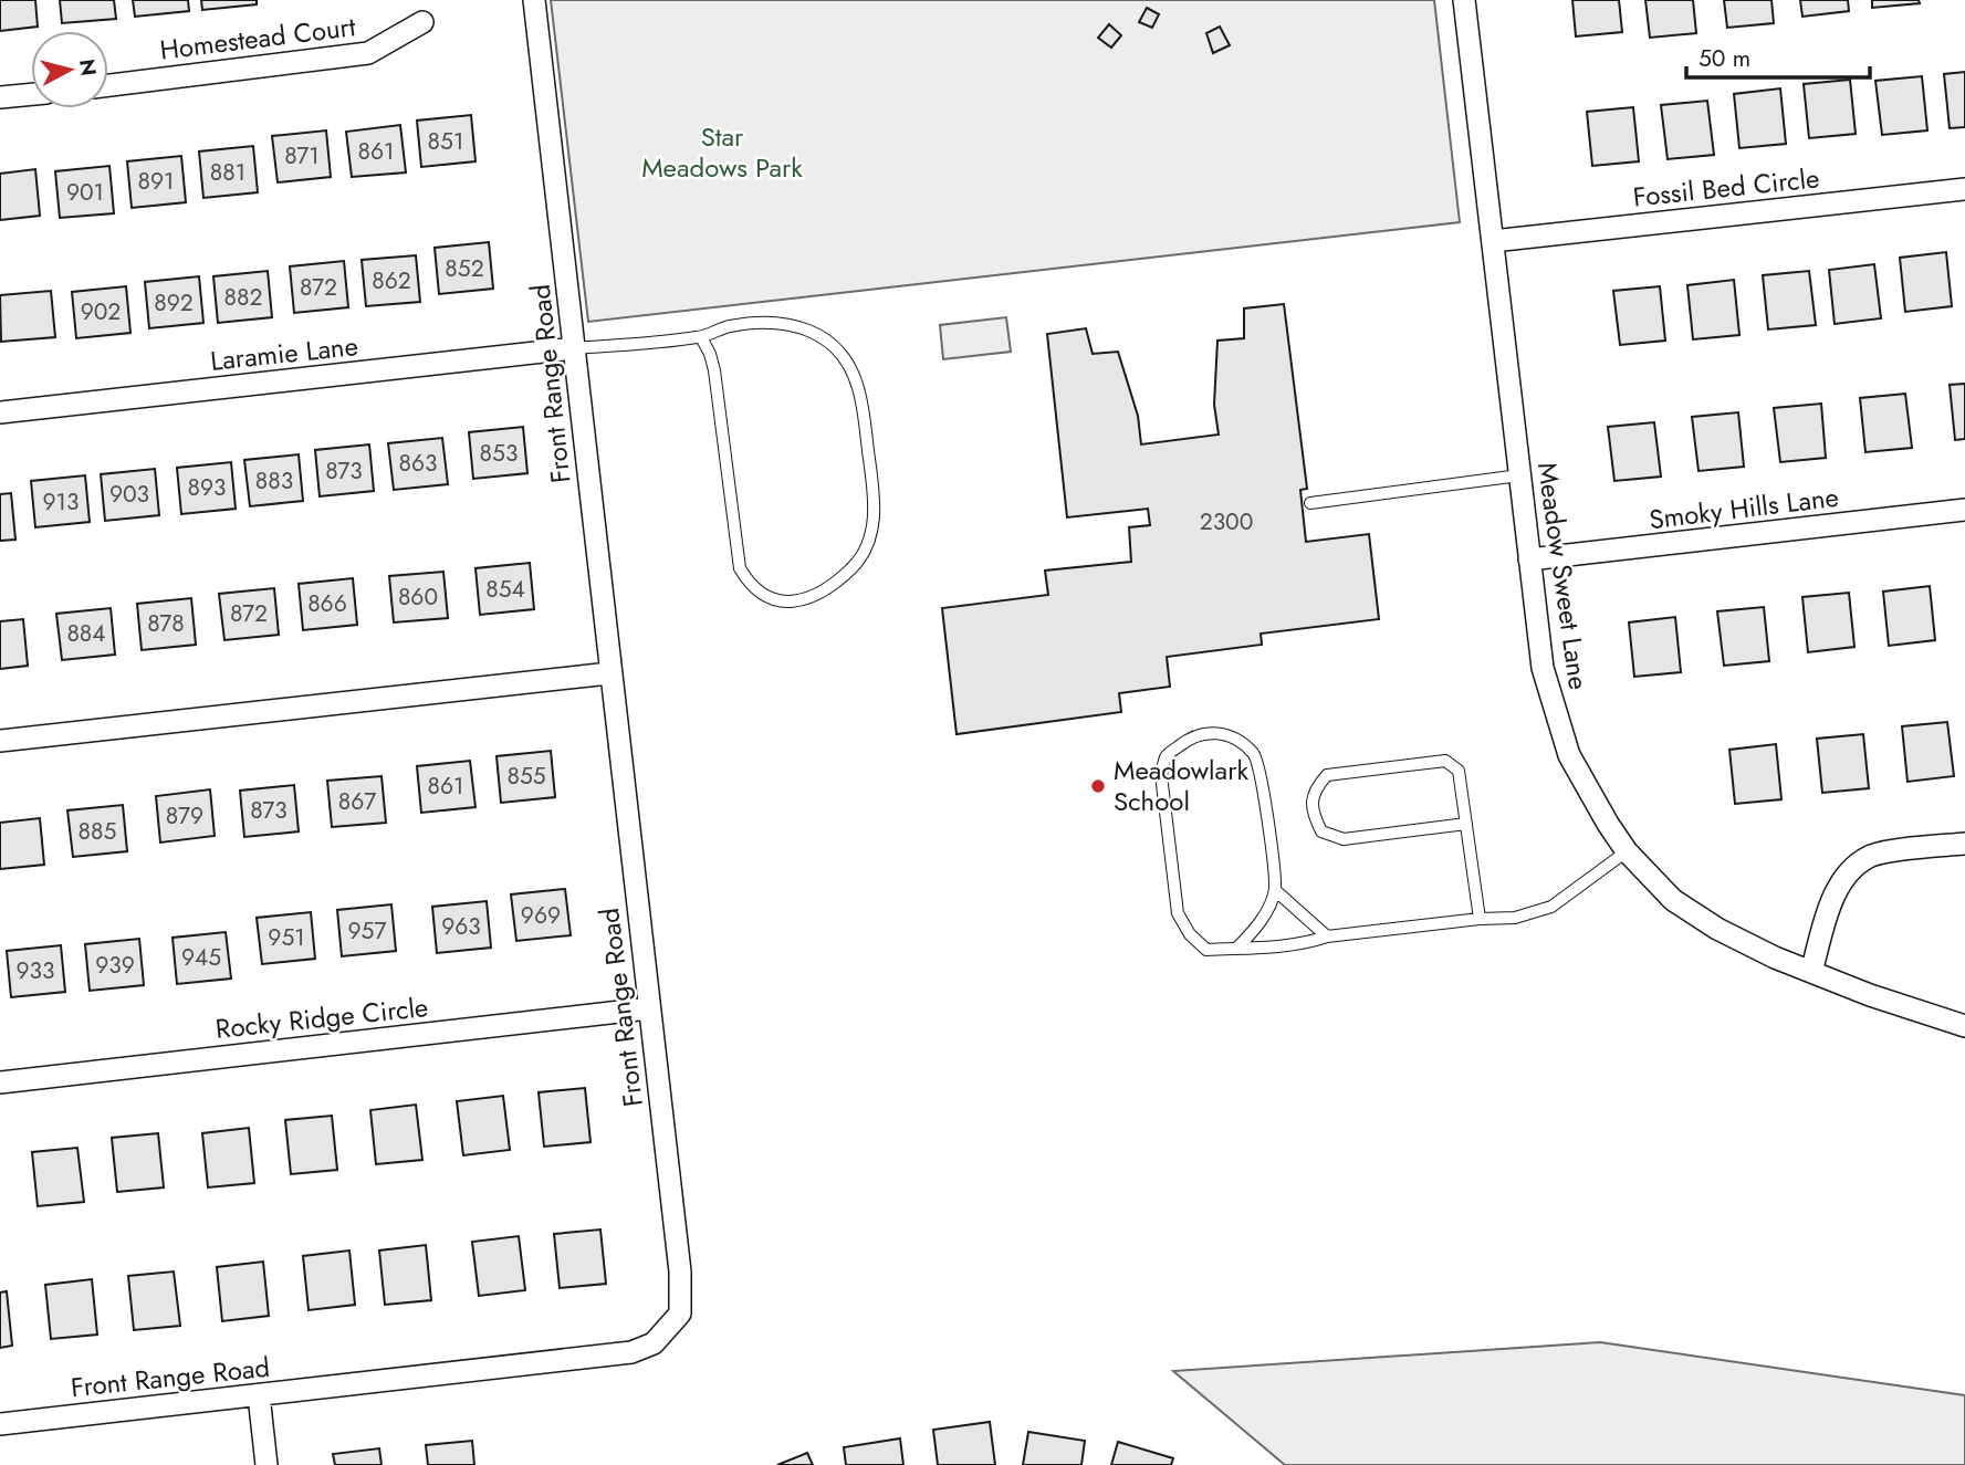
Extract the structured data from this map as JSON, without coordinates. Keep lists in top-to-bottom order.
{
  "streets": {
    "street": [
      "Homestead Court",
      "Fossil Bed Circle",
      "Laramie Lane",
      "Front Range Road",
      "Smoky Hills Lane",
      "Meadow Sweet Lane",
      "Rocky Ridge Circle"
    ]
  },
  "crossings": [
    ["Fossil Bed Circle", "Meadow Sweet Lane"],
    ["Laramie Lane", "Front Range Road"],
    ["Front Range Road", "Rocky Ridge Circle"],
    ["Smoky Hills Lane", "Meadow Sweet Lane"]
  ],
  "parks": ["Star Meadows Park"],
  "places": ["Meadowlark School"],
  "house_numbers": [
    "851",
    "861",
    "871",
    "881",
    "891",
    "901",
    "852",
    "862",
    "872",
    "882",
    "892",
    "902",
    "853",
    "863",
    "873",
    "883",
    "893",
    "903",
    "913",
    "2300",
    "854",
    "860",
    "866",
    "872",
    "878",
    "884",
    "855",
    "861",
    "867",
    "873",
    "879",
    "885",
    "969",
    "963",
    "957",
    "951",
    "945",
    "939",
    "933"
  ],
  "scale_bar": "50 m",
  "north": "right"
}
